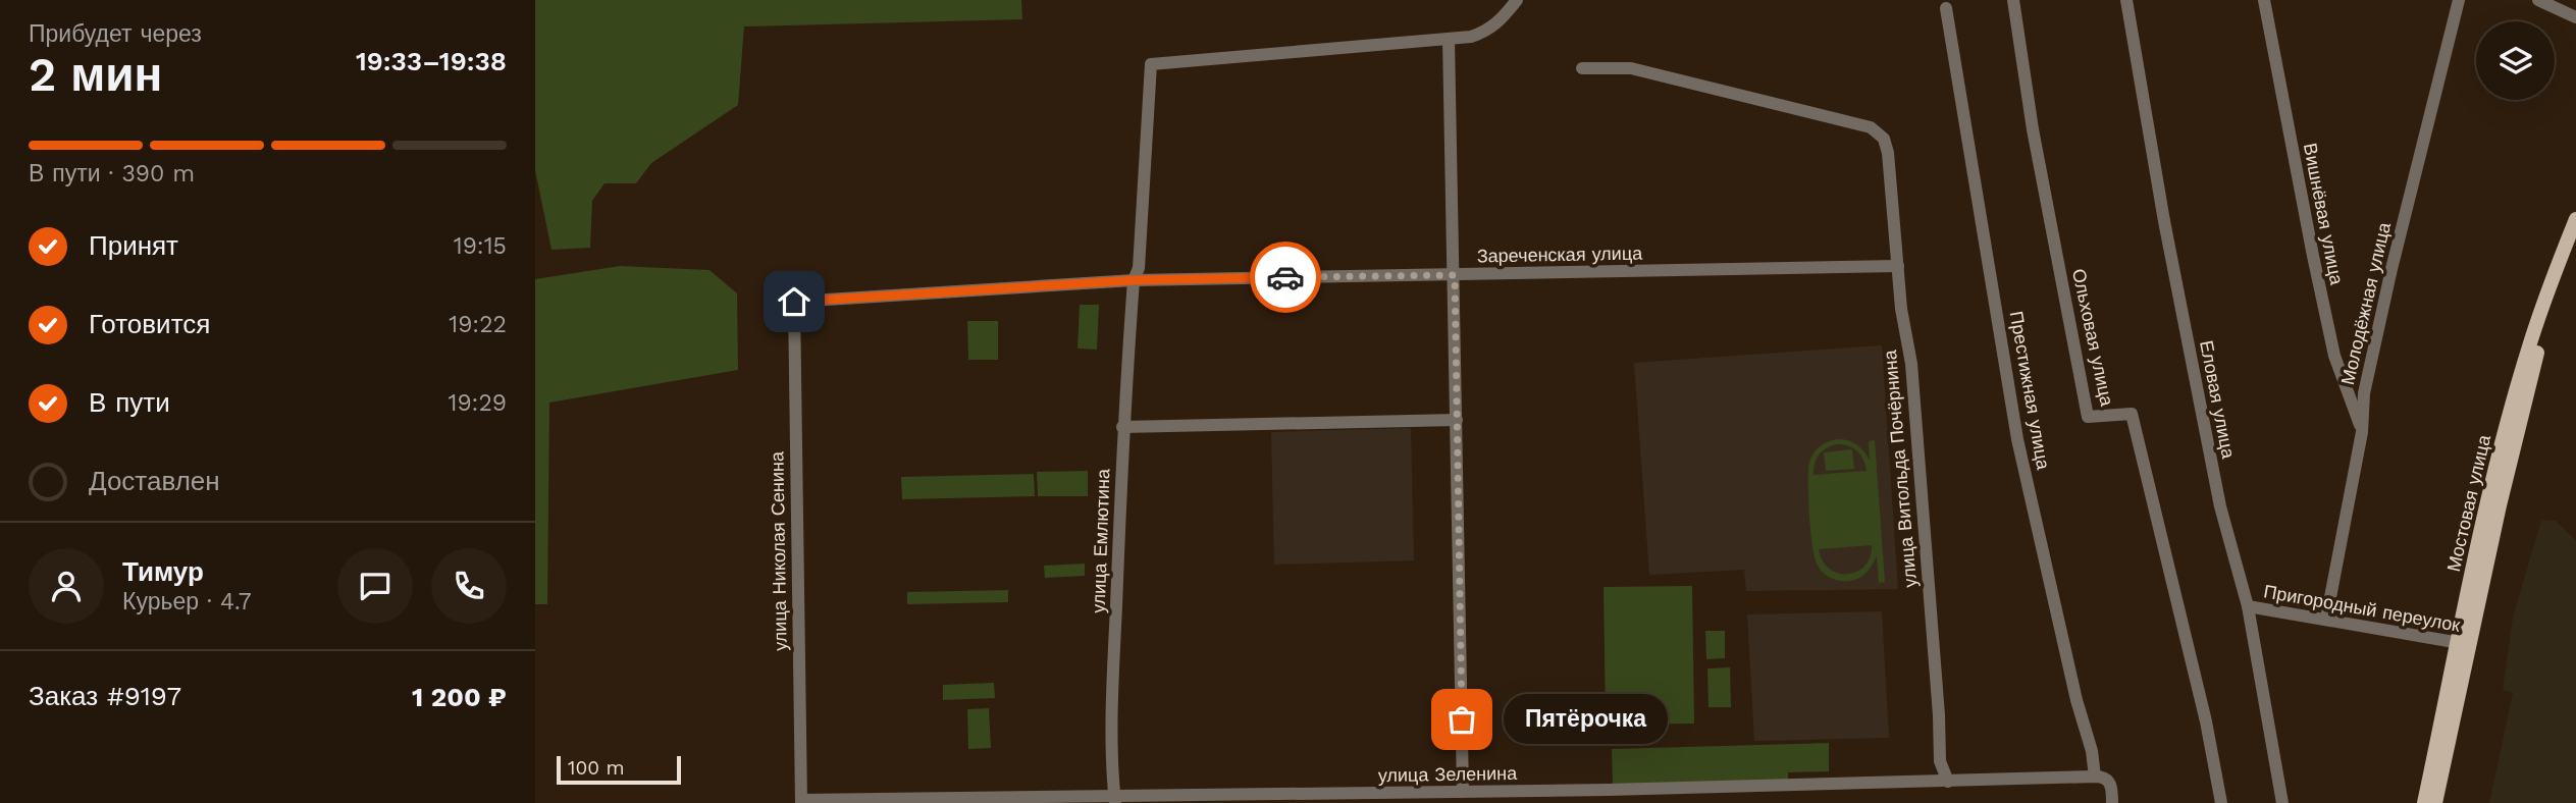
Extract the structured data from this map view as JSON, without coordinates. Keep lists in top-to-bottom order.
{
  "streets": {
    "main road": ["Мостовая улица"],
    "street": [
      "Вишнёвая улица",
      "Зареченская улица",
      "Молодёжная улица",
      "Ольховая улица",
      "Престижная улица",
      "Еловая улица",
      "улица Витольда Почёрнина",
      "улица Емлютина",
      "улица Николая Сенина",
      "Пригородный переулок",
      "улица Зеленина"
    ]
  },
  "crossings": [
    ["Вишнёвая улица", "Молодёжная улица"],
    ["Зареченская улица", "улица Витольда Почёрнина"],
    ["Зареченская улица", "улица Емлютина"],
    ["Зареченская улица", "улица Николая Сенина"],
    ["Молодёжная улица", "Пригородный переулок"],
    ["Престижная улица", "улица Зеленина"],
    ["Еловая улица", "Пригородный переулок"],
    ["улица Витольда Почёрнина", "улица Зеленина"],
    ["Мостовая улица", "Пригородный переулок"],
    ["улица Емлютина", "улица Зеленина"],
    ["улица Николая Сенина", "улица Зеленина"]
  ],
  "places": ["Пятёрочка"],
  "scale_bar": "100 m",
  "page": {
    "heading": ["2 мин", "Прибудет через", "19:33–19:38"],
    "panel": [
      "Тимур",
      "Курьер · 4.7",
      "Заказ #9197",
      "1 200 ₽"
    ],
    "bar": "В пути · 390 m",
    "list": [
      ["Принят", "19:15"],
      ["Готовится", "19:22"],
      ["В пути", "19:29"],
      "Доставлен"
    ],
    "bubble": "Пятёрочка",
    "scale": "100 m"
  }
}
